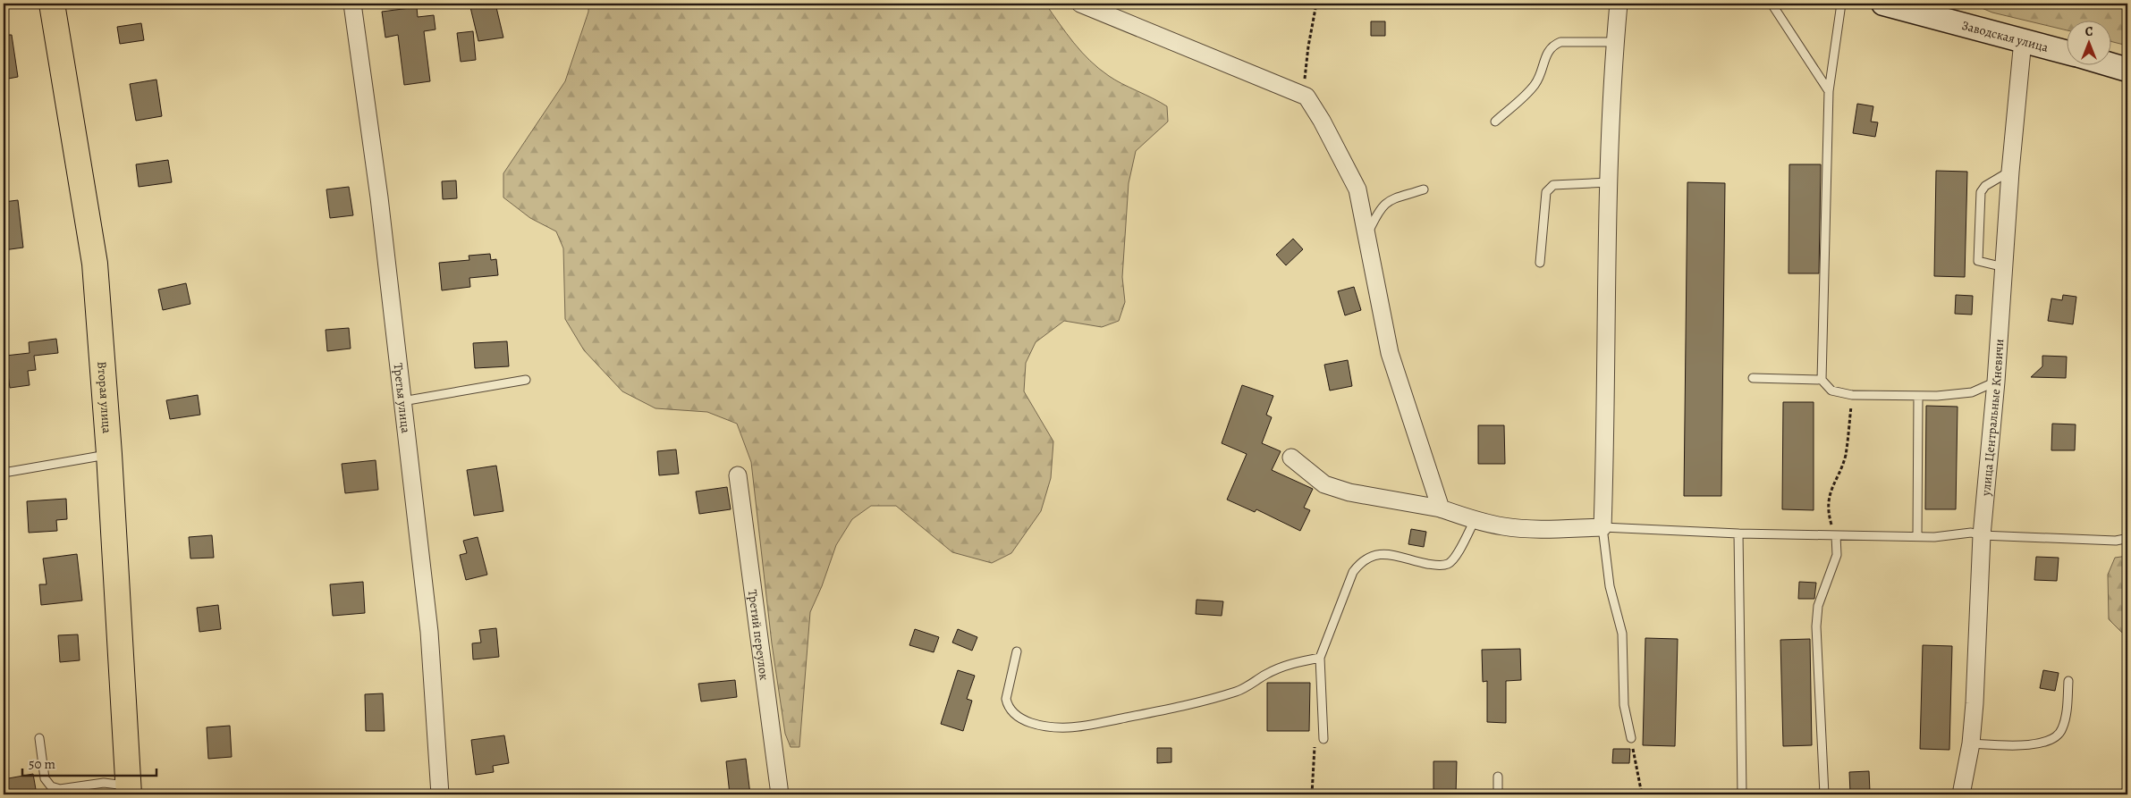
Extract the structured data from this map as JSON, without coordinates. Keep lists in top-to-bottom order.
{
  "streets": {
    "main road": ["Вторая улица"],
    "street": [
      "Заводская улица",
      "Третья улица",
      "улица Центральные Кневичи",
      "Третий переулок"
    ]
  },
  "crossings": [
    ["Заводская улица", "улица Центральные Кневичи"]
  ],
  "scale_bar": "50 m",
  "north": "top"
}
